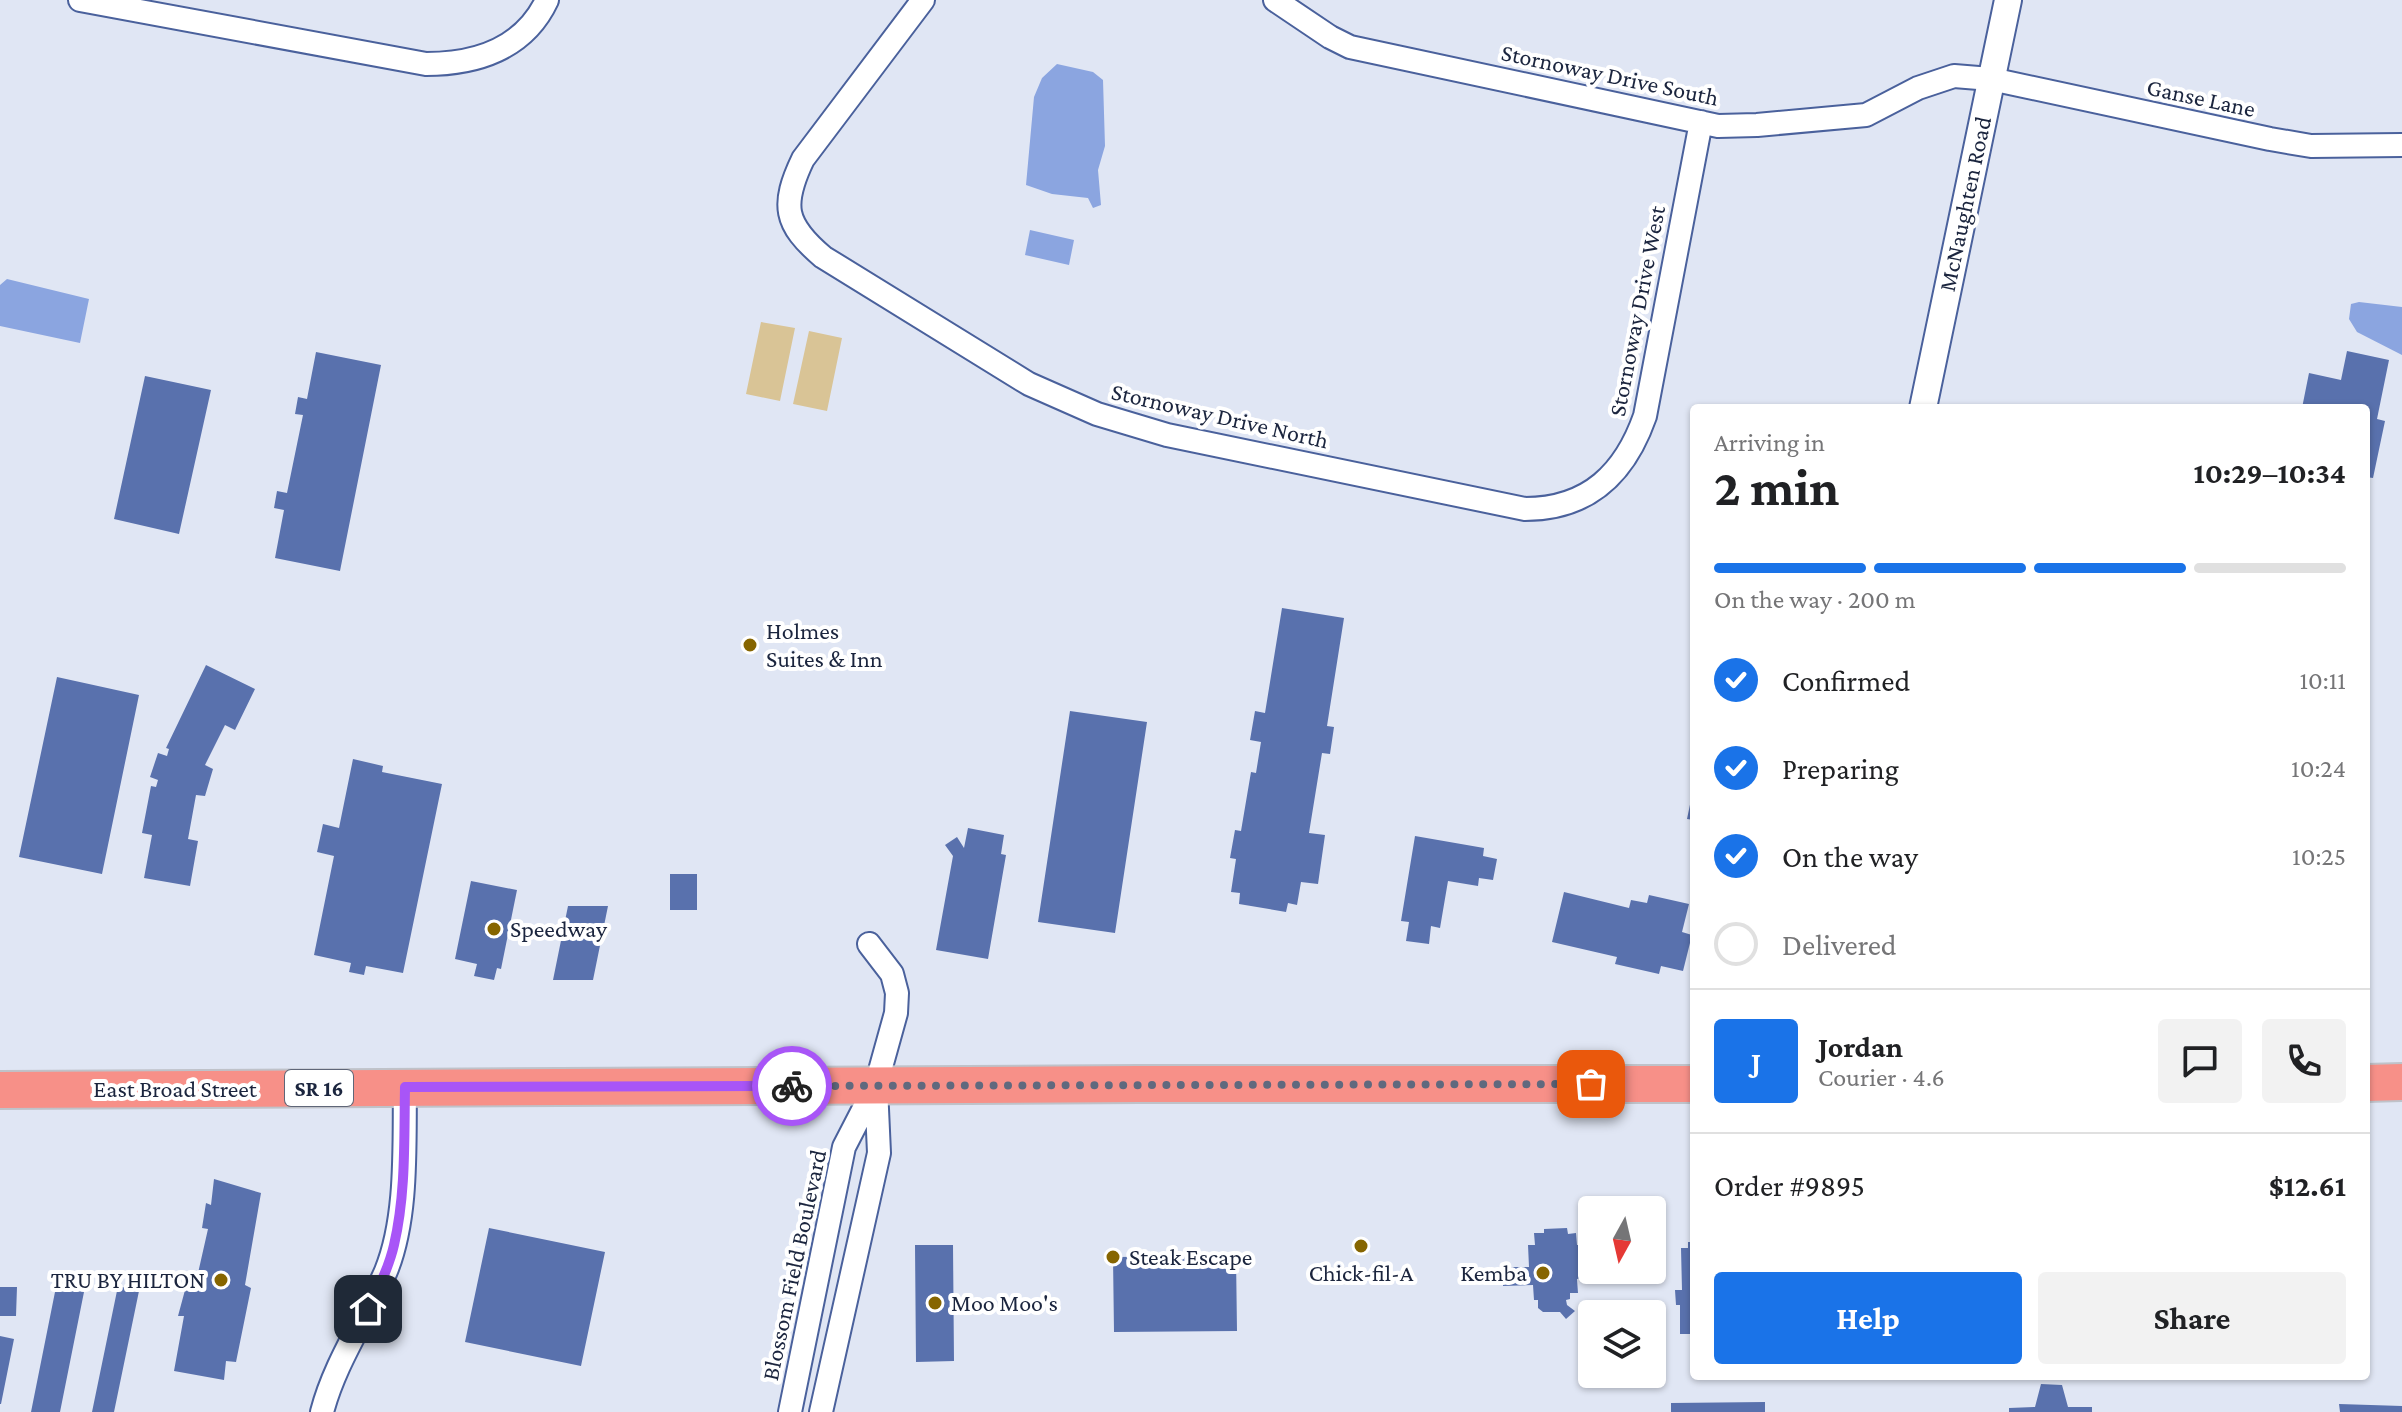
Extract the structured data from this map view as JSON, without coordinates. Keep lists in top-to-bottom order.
{
  "streets": {
    "highway": ["SR 16", "East Broad Street"],
    "street": [
      "Stornoway Drive South",
      "Ganse Lane",
      "McNaughten Road",
      "Stornoway Drive West",
      "Stornoway Drive North",
      "Blossom Field Boulevard"
    ]
  },
  "crossings": [
    ["Stornoway Drive South", "Ganse Lane"],
    ["Stornoway Drive South", "McNaughten Road"],
    ["Stornoway Drive South", "Stornoway Drive West"],
    ["Ganse Lane", "McNaughten Road"],
    ["Stornoway Drive West", "Stornoway Drive North"],
    ["East Broad Street", "Blossom Field Boulevard"]
  ],
  "places": [
    "Holmes Suites & Inn",
    "Speedway",
    "Chick-fil-A",
    "Steak Escape",
    "Kemba",
    "TRU BY HILTON",
    "Moo Moo's"
  ],
  "north": "bottom",
  "page": {
    "heading": ["2 min", "Arriving in", "10:29–10:34"],
    "panel": [
      "Jordan",
      "Courier · 4.6",
      "Order #9895",
      "$12.61"
    ],
    "bar": "On the way · 200 m",
    "list": [
      ["Confirmed", "10:11"],
      ["Preparing", "10:24"],
      ["On the way", "10:25"],
      "Delivered"
    ],
    "round": "J",
    "buttons": ["Help", "Share"]
  }
}
